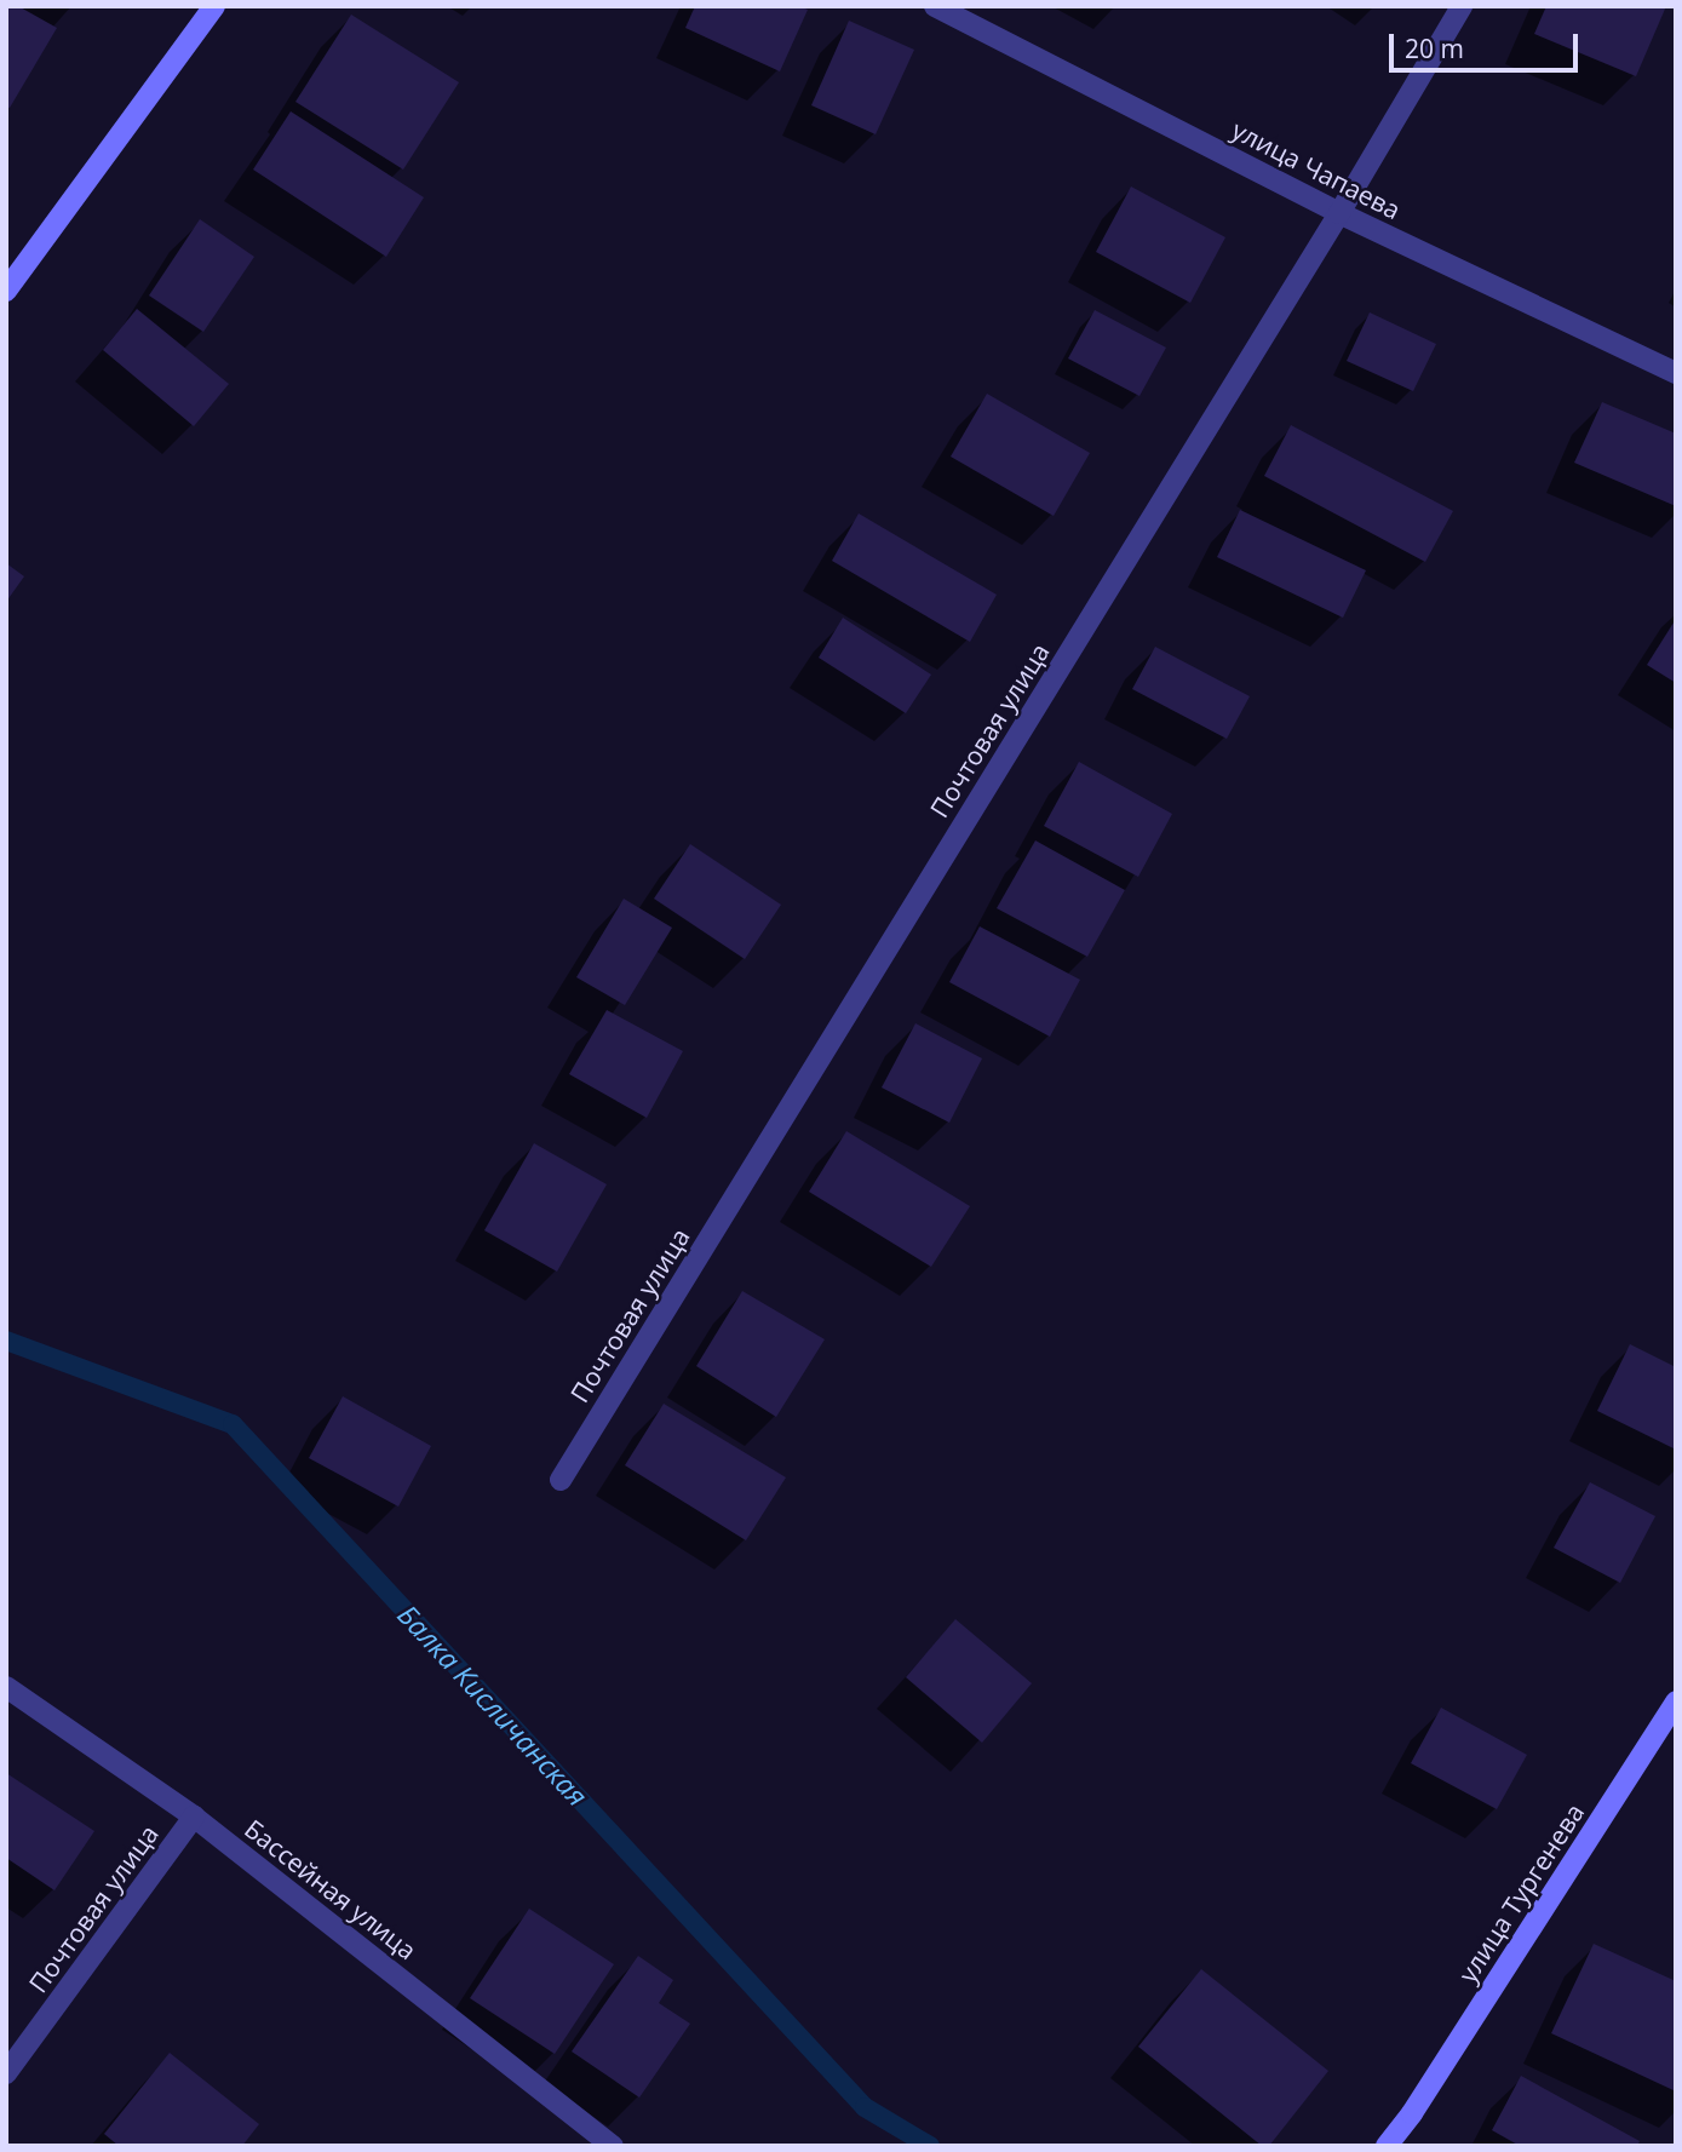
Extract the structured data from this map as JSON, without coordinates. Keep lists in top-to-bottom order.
{
  "streets": {
    "main road": ["улица Тургенева"],
    "street": ["улица Чапаева", "Почтовая улица", "Бассейная улица"]
  },
  "crossings": [
    ["улица Чапаева", "Почтовая улица"],
    ["Почтовая улица", "Бассейная улица"]
  ],
  "water": ["Балка Кисличанская"],
  "scale_bar": "20 m"
}
